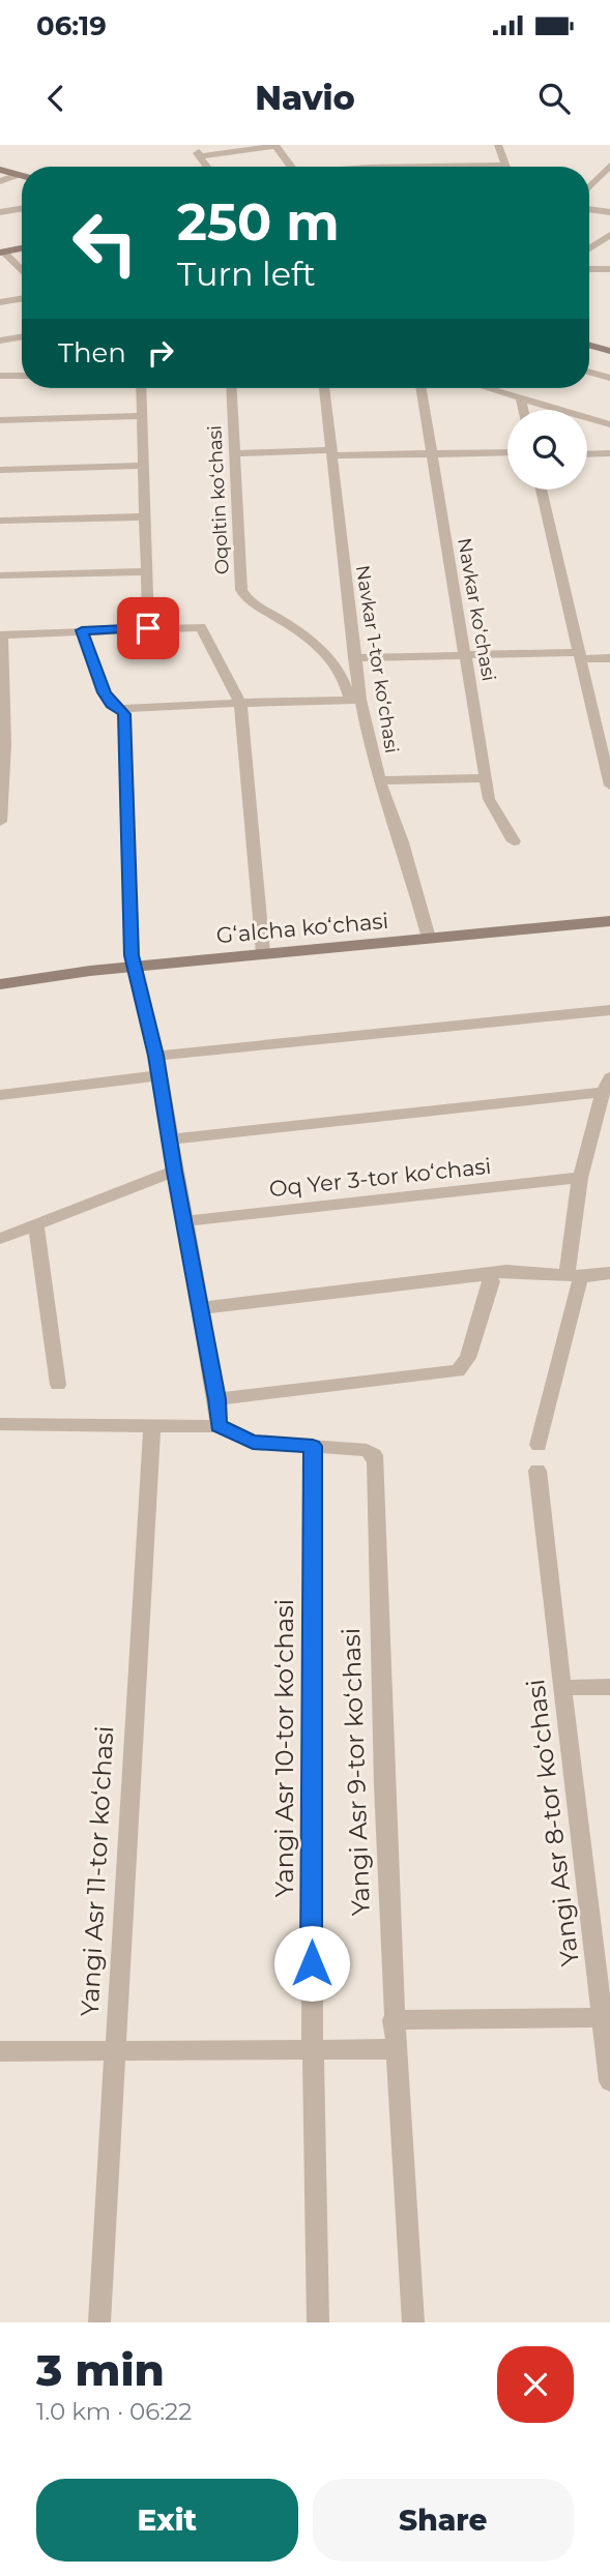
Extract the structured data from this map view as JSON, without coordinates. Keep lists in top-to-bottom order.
{
  "streets": {
    "street": [
      "Oqoltin koʻchasi",
      "Navkar koʻchasi",
      "Navkar 1-tor koʻchasi",
      "Gʻalcha koʻchasi",
      "Oq Yer 3-tor koʻchasi",
      "Yangi Asr 10-tor koʻchasi",
      "Yangi Asr 9-tor koʻchasi",
      "Yangi Asr 8-tor koʻchasi",
      "Yangi Asr 11-tor koʻchasi"
    ]
  },
  "crossings": [
    ["Oqoltin koʻchasi", "Navkar 1-tor koʻchasi"],
    ["Navkar 1-tor koʻchasi", "Gʻalcha koʻchasi"],
    ["Yangi Asr 10-tor koʻchasi", "Yangi Asr 9-tor koʻchasi"]
  ],
  "page": {
    "status": "06:19",
    "header": "Navio",
    "turn": ["250 m", "Turn left"],
    "then": "Then",
    "heading": ["3 min", "1.0 km · 06:22"],
    "buttons": ["Exit", "Share"]
  }
}
